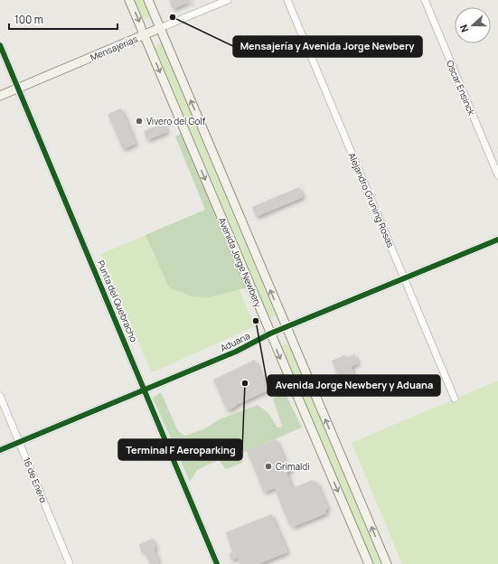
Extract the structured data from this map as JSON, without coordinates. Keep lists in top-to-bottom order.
{
  "streets": {
    "main road": ["Mensajerías", "Avenida Jorge Newbery"],
    "street": [
      "Oscar Ensinck",
      "Alejandro Gruning Rosas",
      "Punta del Quebracho",
      "Aduana",
      "16 de Enero"
    ]
  },
  "crossings": [
    ["Mensajerías", "Avenida Jorge Newbery"],
    ["Mensajerías", "Punta del Quebracho"],
    ["Alejandro Gruning Rosas", "Aduana"],
    ["Avenida Jorge Newbery", "Aduana"],
    ["Punta del Quebracho", "Aduana"],
    ["Aduana", "16 de Enero"]
  ],
  "places": [
    "Mensajería y Avenida Jorge Newbery",
    "Vivero del Golf",
    "Avenida Jorge Newbery y Aduana",
    "Terminal F Aeroparking",
    "Grimaldi"
  ],
  "scale_bar": "100 m",
  "north": "left"
}
